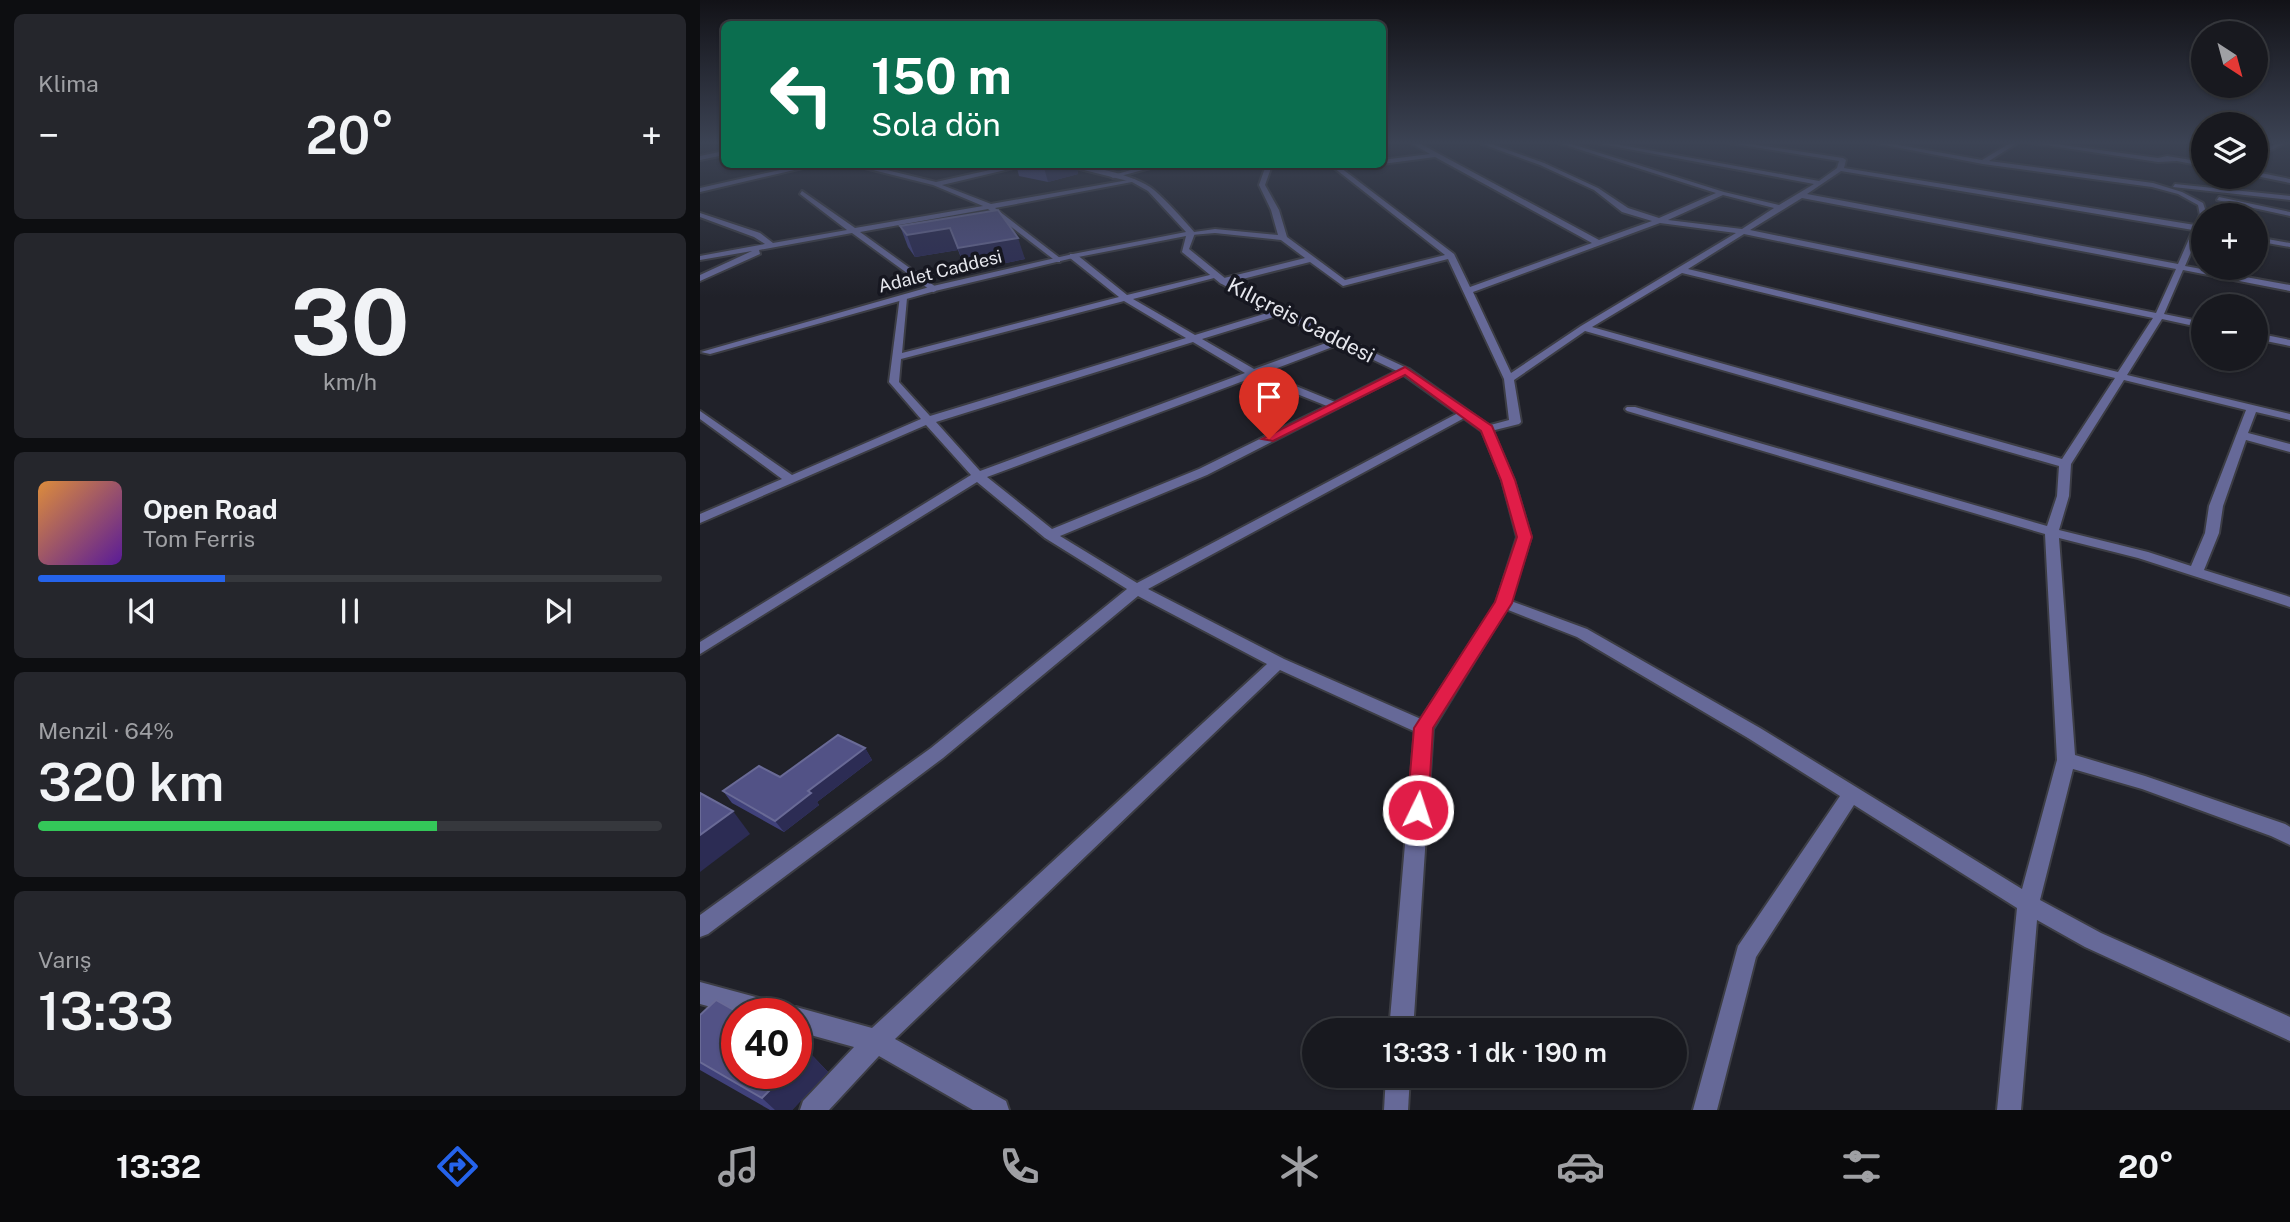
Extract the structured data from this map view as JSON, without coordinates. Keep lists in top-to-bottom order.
{
  "streets": {
    "street": ["Adalet Caddesi", "Kılıçreis Caddesi"]
  },
  "crossings": [
    ["Adalet Caddesi", "Kılıçreis Caddesi"]
  ],
  "north": "bottom right",
  "page": {
    "tile": [
      "Klima",
      ["30", "km/h"],
      ["Menzil · 64%", "320 km"],
      ["Varış", "13:33"]
    ],
    "map_buttons": ["+", "−"],
    "turn": ["150 m", "Sola dön"],
    "heat": ["−", "20°", "+"],
    "song": ["Open Road", "Tom Ferris"],
    "limit": "40",
    "trip": "13:33 · 1 dk · 190 m",
    "tabs": ["13:32", "20°"]
  }
}
